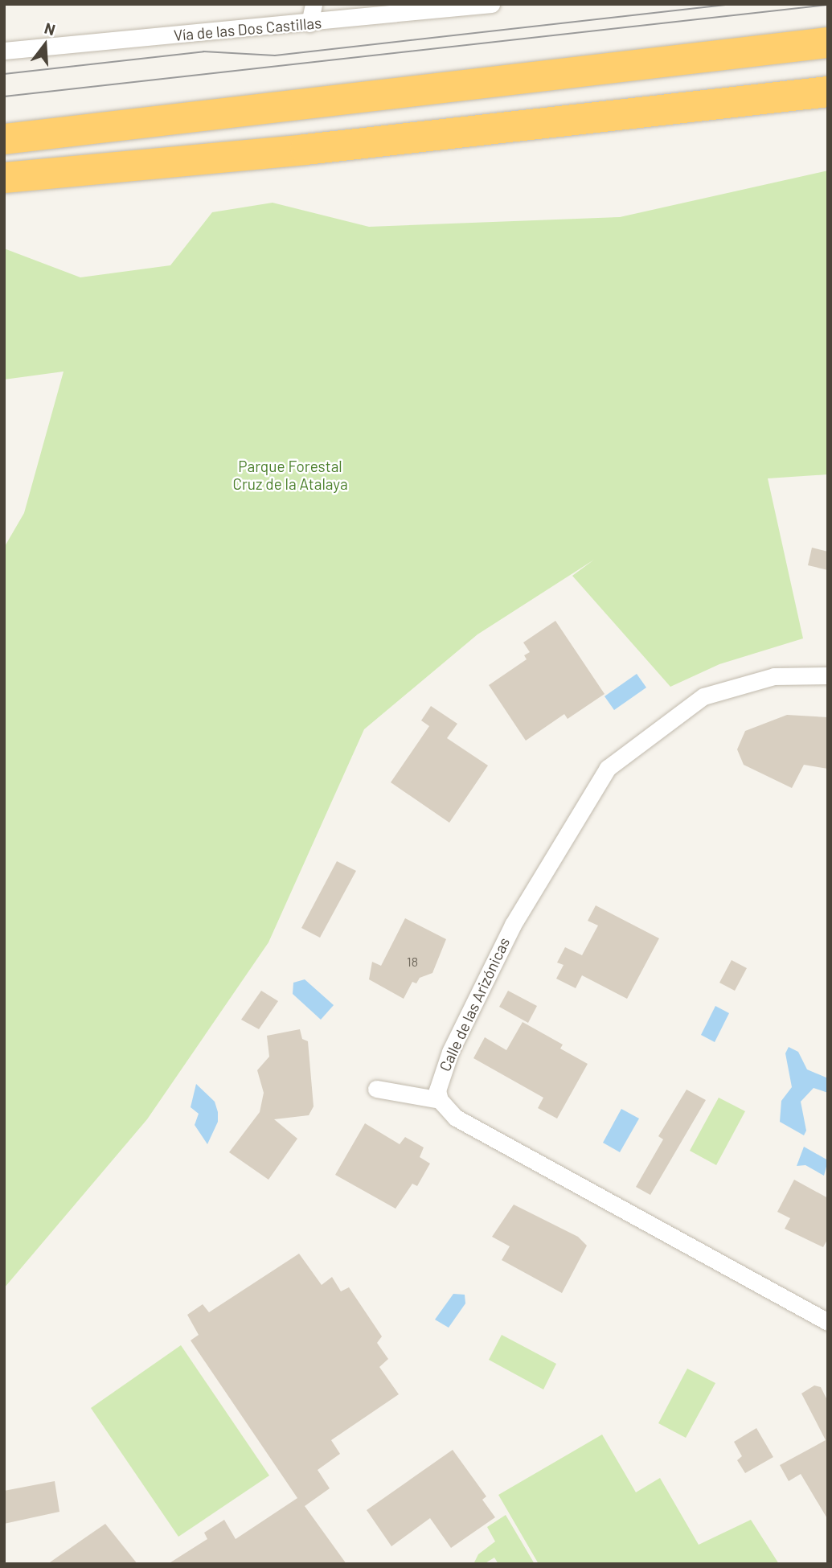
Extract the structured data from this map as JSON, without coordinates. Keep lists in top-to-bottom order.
{
  "streets": {
    "street": ["Vía de las Dos Castillas", "Calle de las Arizónicas"]
  },
  "parks": ["Parque Forestal Cruz de la Atalaya"],
  "house_numbers": ["18"],
  "north": "top"
}
